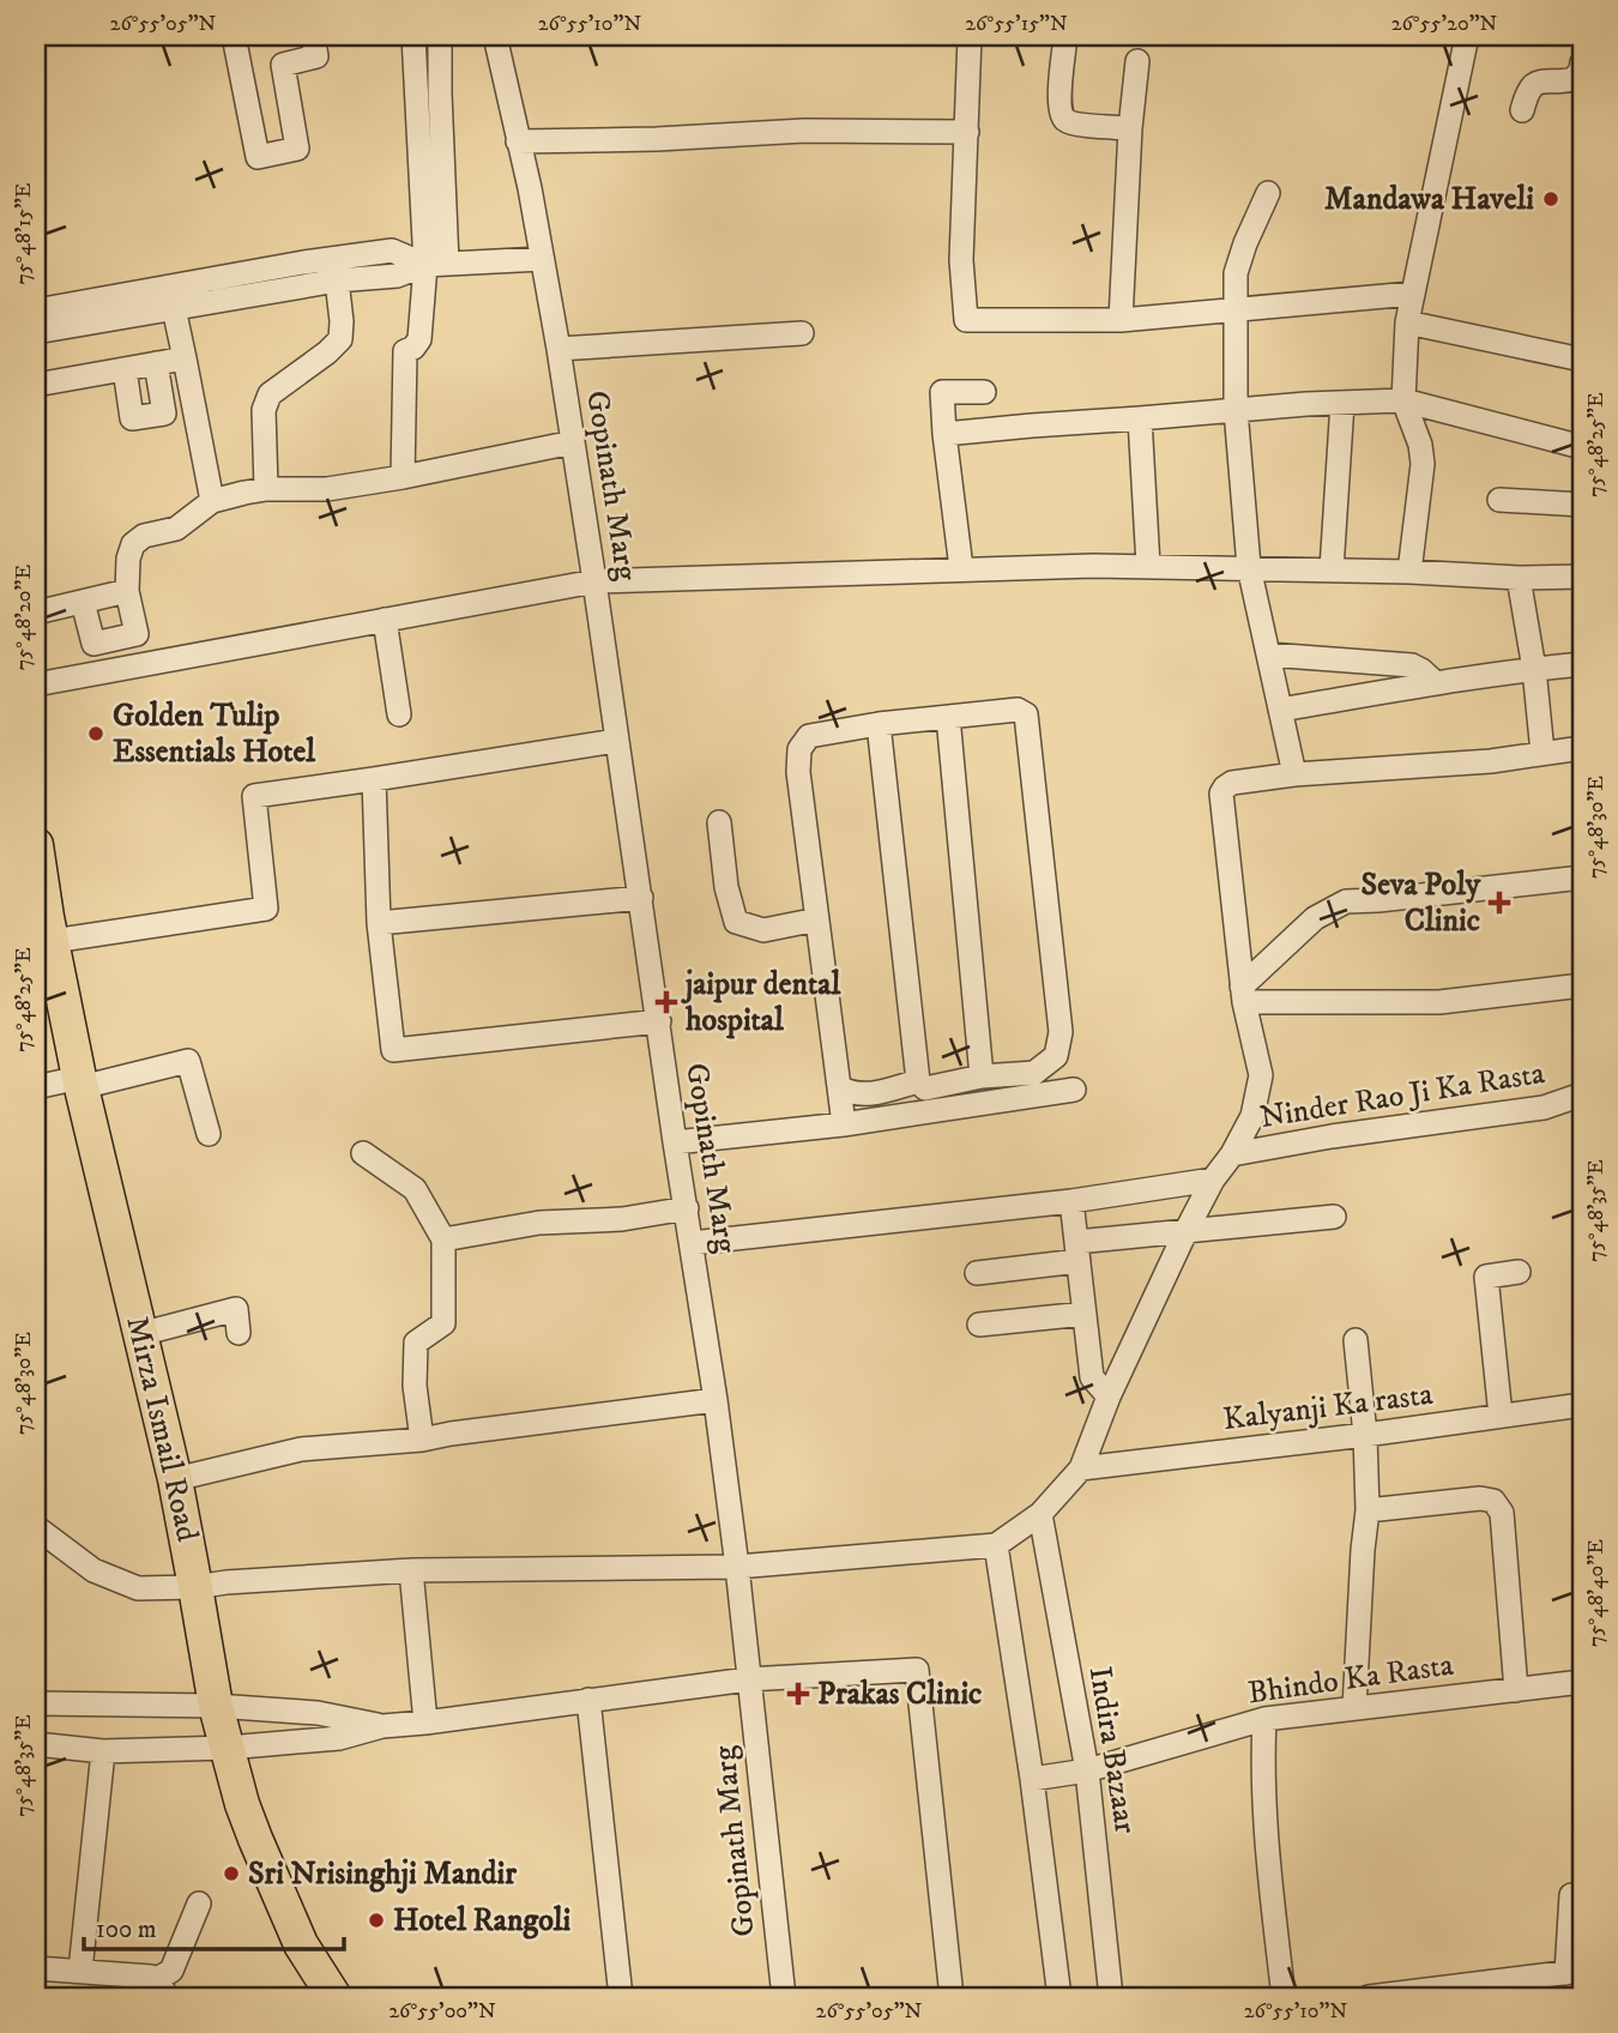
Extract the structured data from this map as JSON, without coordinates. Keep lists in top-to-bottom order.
{
  "streets": {
    "highway": ["Mirza Ismail Road"],
    "street": [
      "Gopinath Marg",
      "Ninder Rao Ji Ka Rasta",
      "Kalyanji Ka rasta",
      "Bhindo Ka Rasta",
      "Indira Bazaar"
    ]
  },
  "crossings": [
    ["Bhindo Ka Rasta", "Indira Bazaar"]
  ],
  "places": {
    "other": [
      "Mandawa Haveli",
      "Golden Tulip Essentials Hotel",
      "Sri Nrisinghji Mandir",
      "Hotel Rangoli"
    ],
    "health": ["Seva Poly Clinic", "jaipur dental hospital", "Prakas Clinic"]
  },
  "scale_bar": "100 m",
  "coordinates": [
    "26°55'05\"N",
    "26°55'10\"N",
    "26°55'15\"N",
    "26°55'20\"N",
    "75°48'15\"E",
    "75°48'25\"E",
    "75°48'20\"E",
    "75°48'30\"E",
    "75°48'35\"E",
    "75°48'40\"E",
    "26°55'00\"N"
  ]
}
